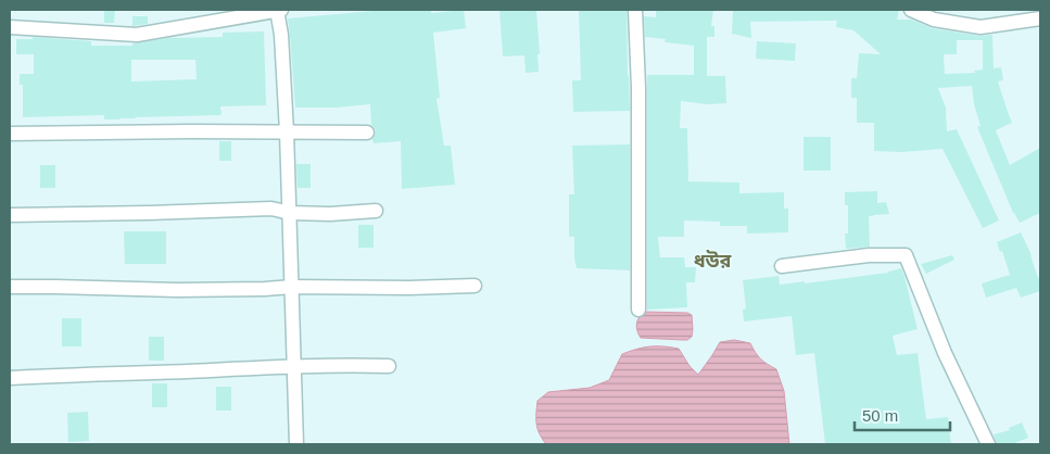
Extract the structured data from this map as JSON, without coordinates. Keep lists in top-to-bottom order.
{
  "districts": ["ধউর"],
  "scale_bar": "50 m"
}
